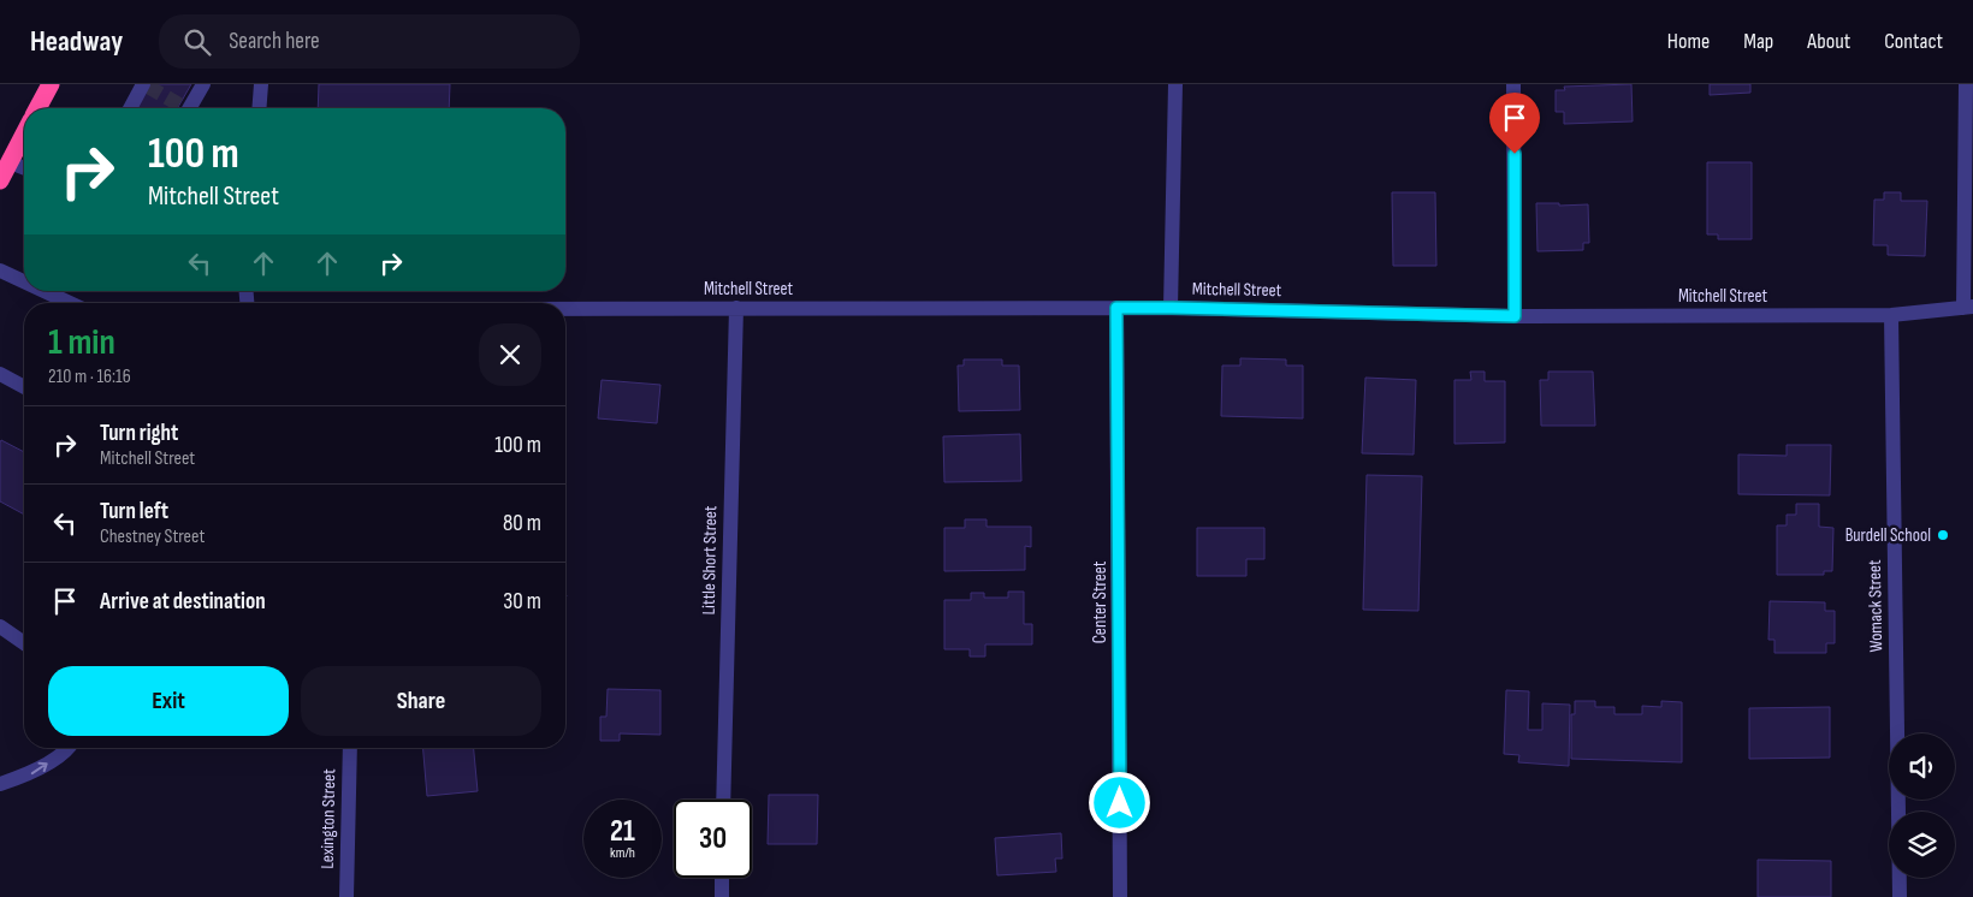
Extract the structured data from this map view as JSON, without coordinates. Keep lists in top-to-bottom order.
{
  "streets": {
    "street": [
      "Mitchell Street",
      "Little Short Street",
      "Center Street",
      "Womack Street",
      "Lexington Street"
    ]
  },
  "crossings": [
    ["Mitchell Street", "Little Short Street"],
    ["Mitchell Street", "Center Street"],
    ["Mitchell Street", "Womack Street"]
  ],
  "places": ["Burdell School"],
  "page": {
    "header": "Headway",
    "search": "Search here",
    "nav": [
      "Home",
      "Map",
      "About",
      "Contact"
    ],
    "turn": ["100 m", "Mitchell Street"],
    "heading": ["1 min", "210 m · 16:16"],
    "list": [
      {
        "name": "Turn right",
        "note": "Mitchell Street",
        "value": "100 m"
      },
      {
        "name": "Turn left",
        "note": "Chestney Street",
        "value": "80 m"
      },
      {
        "name": "Arrive at destination",
        "value": "30 m"
      }
    ],
    "buttons": ["Exit", "Share"],
    "speed": "21 km/h",
    "limit": "30"
  }
}
